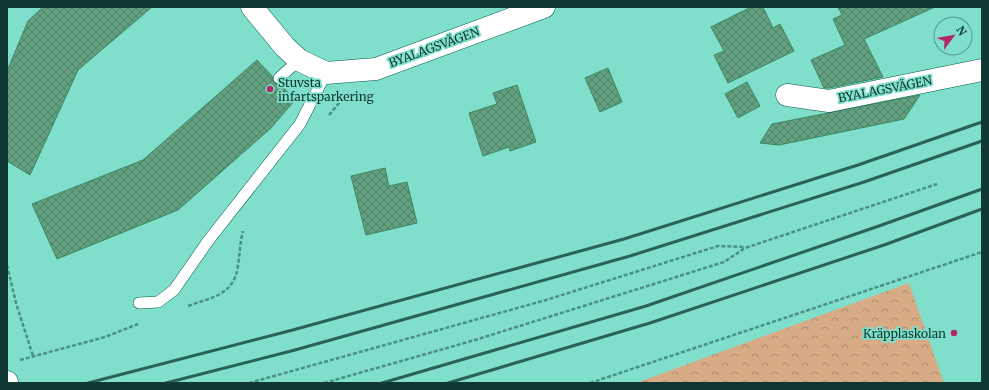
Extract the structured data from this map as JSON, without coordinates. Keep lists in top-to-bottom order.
{
  "streets": {
    "street": ["BYALAGSVÄGEN"]
  },
  "places": ["Stuvsta infartsparkering", "Kräpplaskolan"],
  "north": "top right"
}
